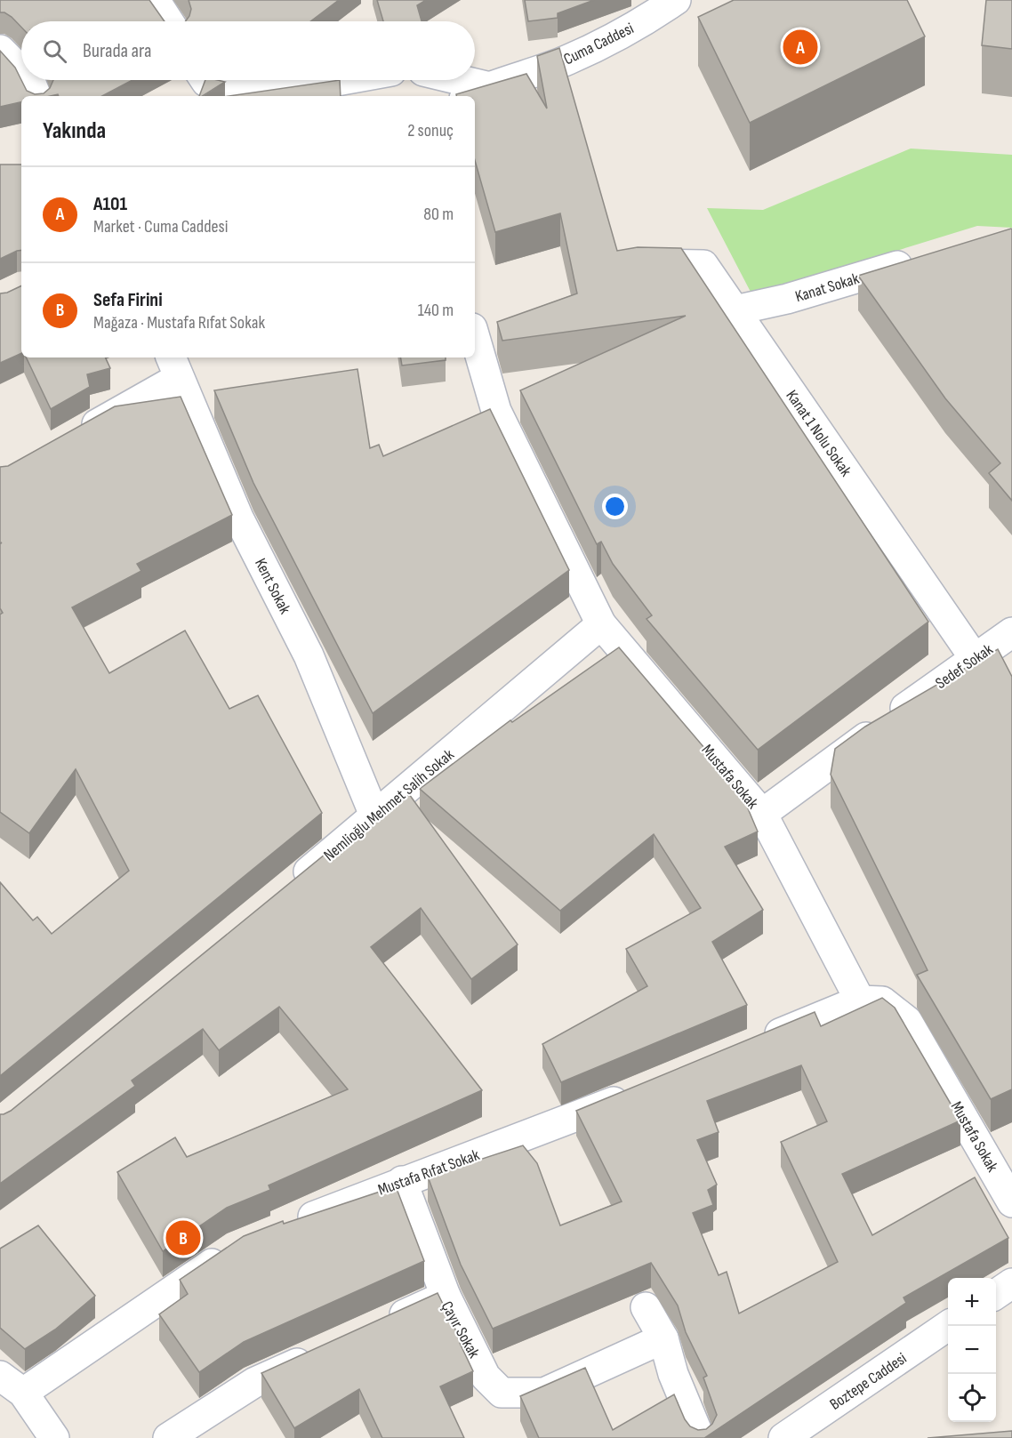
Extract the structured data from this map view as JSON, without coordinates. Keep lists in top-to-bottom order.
{
  "streets": {
    "street": [
      "Cuma Caddesi",
      "Kanat Sokak",
      "Kanat 1 Nolu Sokak",
      "Kent Sokak",
      "Sedef Sokak",
      "Mustafa Sokak",
      "Nemlioğlu Mehmet Salih Sokak",
      "Mustafa Rıfat Sokak",
      "Çayır Sokak",
      "Boztepe Caddesi"
    ]
  },
  "crossings": [
    ["Kanat Sokak", "Kanat 1 Nolu Sokak"],
    ["Kanat 1 Nolu Sokak", "Sedef Sokak"],
    ["Kent Sokak", "Nemlioğlu Mehmet Salih Sokak"],
    ["Sedef Sokak", "Mustafa Sokak"],
    ["Mustafa Sokak", "Nemlioğlu Mehmet Salih Sokak"]
  ],
  "page": {
    "search": "Burada ara",
    "pins": ["A", "B"],
    "heading": ["Yakında", "2 sonuç"],
    "list": [
      {
        "mark": "A",
        "name": "A101",
        "note": "Market · Cuma Caddesi",
        "value": "80 m"
      },
      {
        "mark": "B",
        "name": "Sefa Firini",
        "note": "Mağaza · Mustafa Rıfat Sokak",
        "value": "140 m"
      }
    ],
    "map_buttons": ["+", "−"]
  }
}
